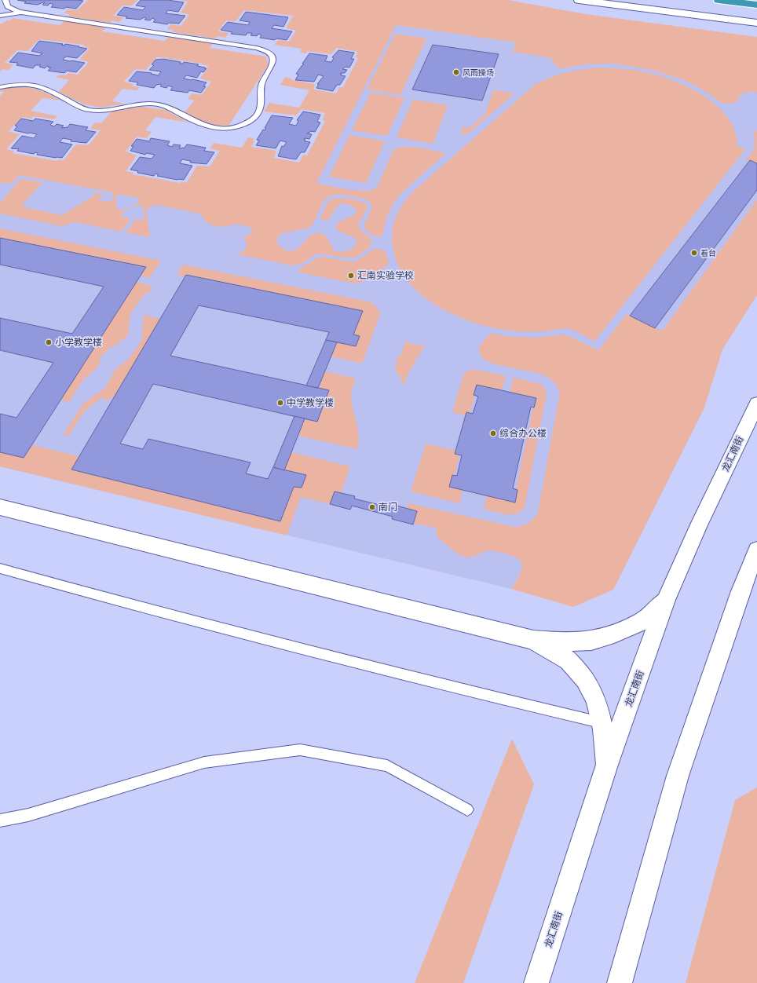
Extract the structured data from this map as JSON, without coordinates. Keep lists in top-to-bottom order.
{
  "streets": {
    "street": ["龙汇南街"]
  },
  "places": [
    "风雨操场",
    "看台",
    "汇南实验学校",
    "小学教学楼",
    "中学教学楼",
    "综合办公楼",
    "南门"
  ]
}
